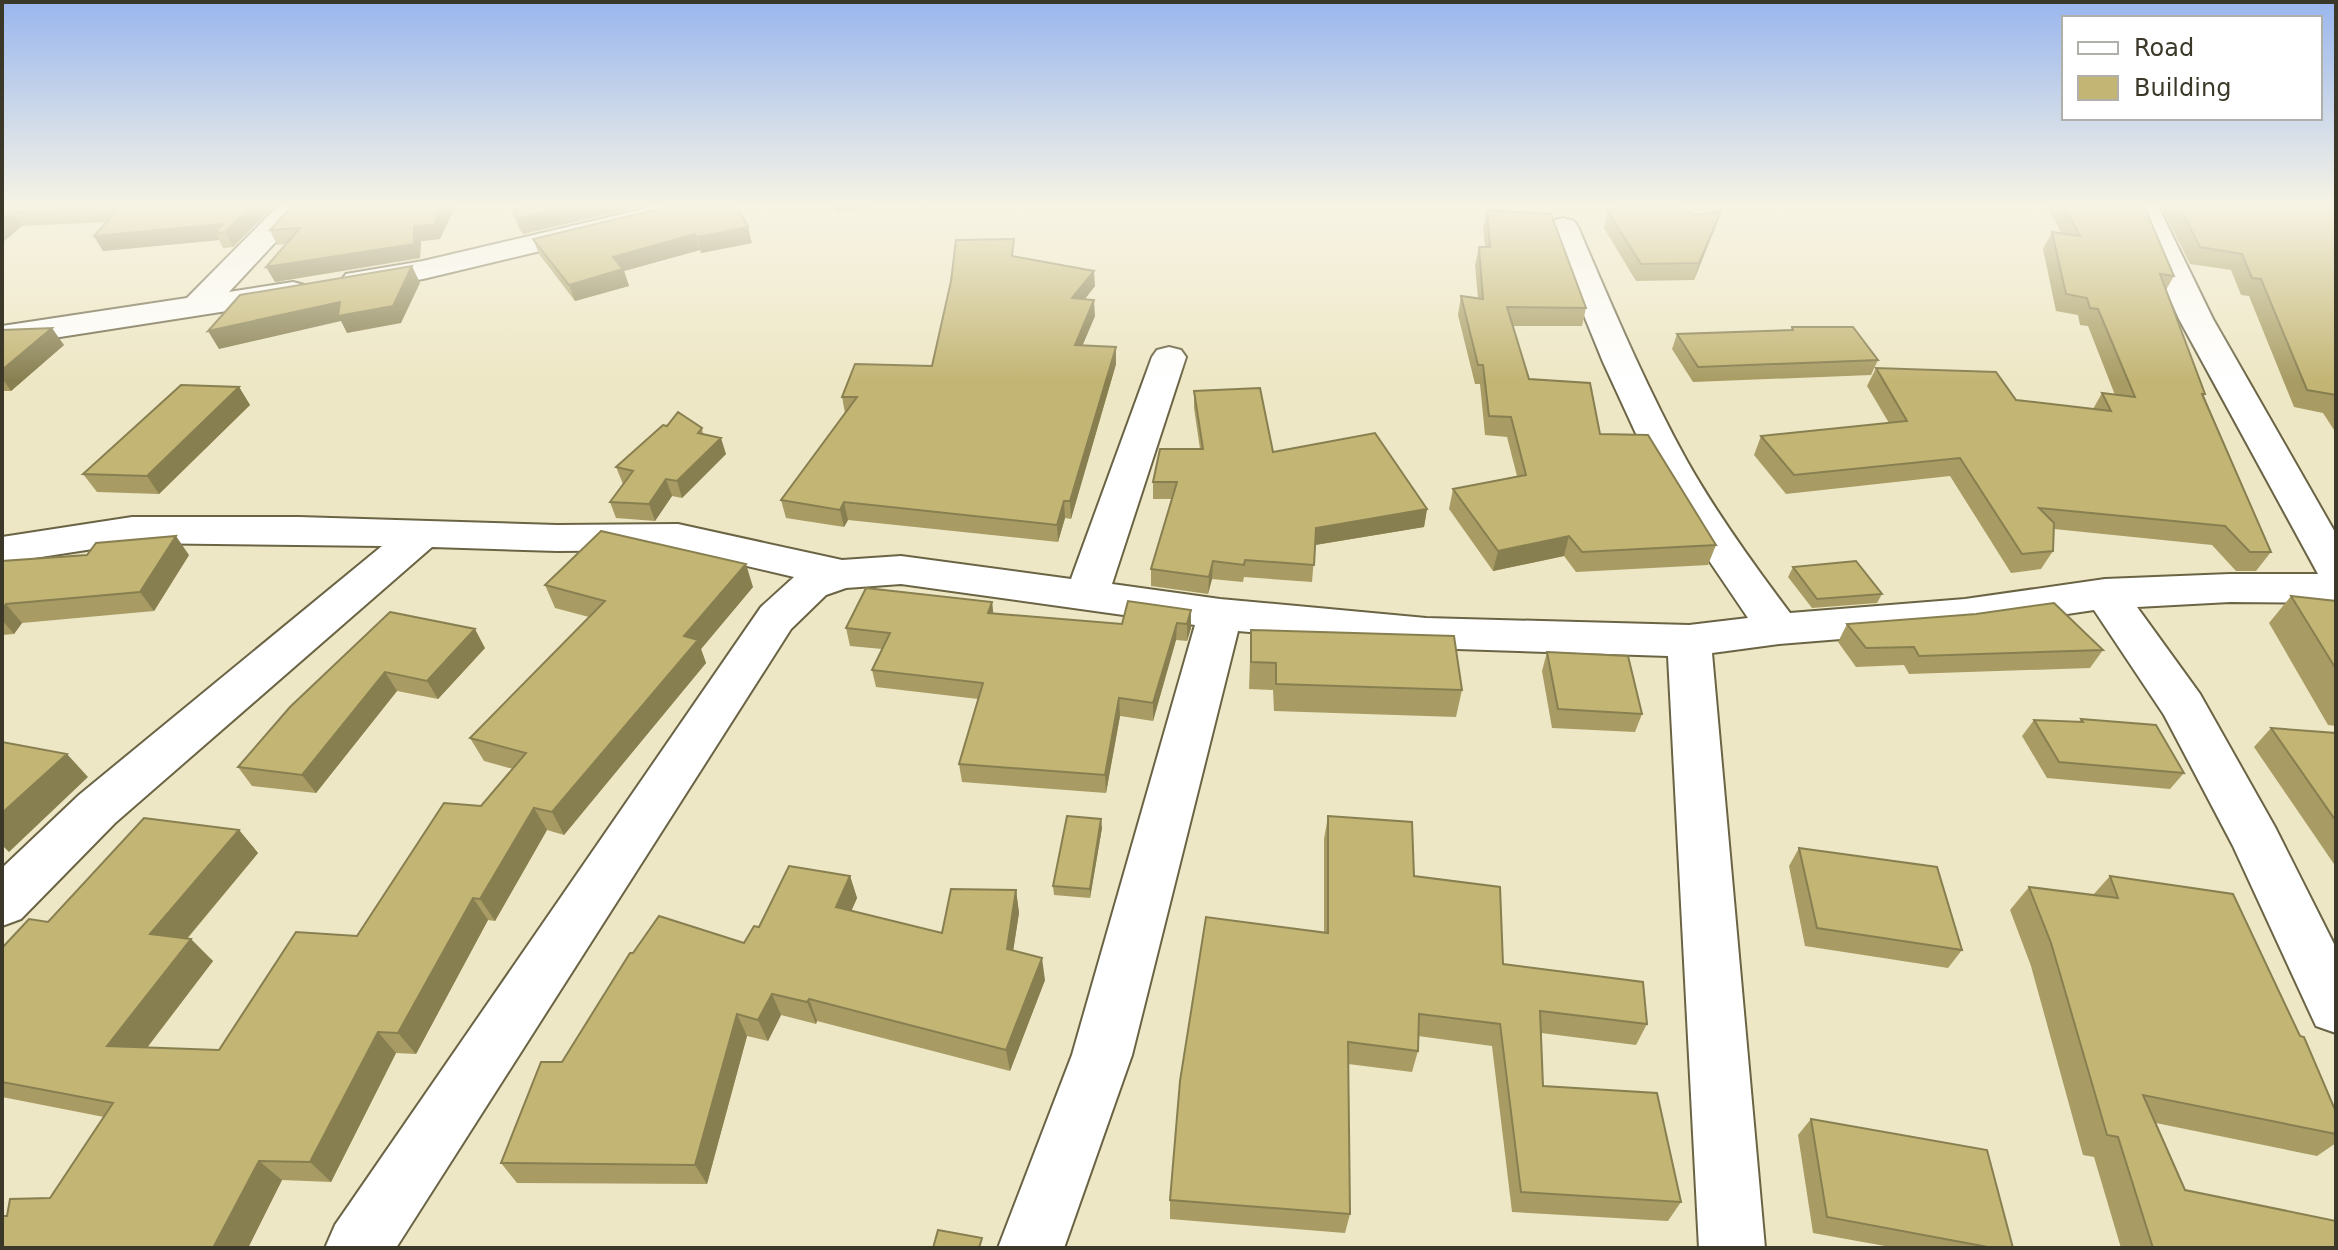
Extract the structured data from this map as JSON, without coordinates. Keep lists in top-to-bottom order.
{
  "legend": ["Road", "Building"]
}
